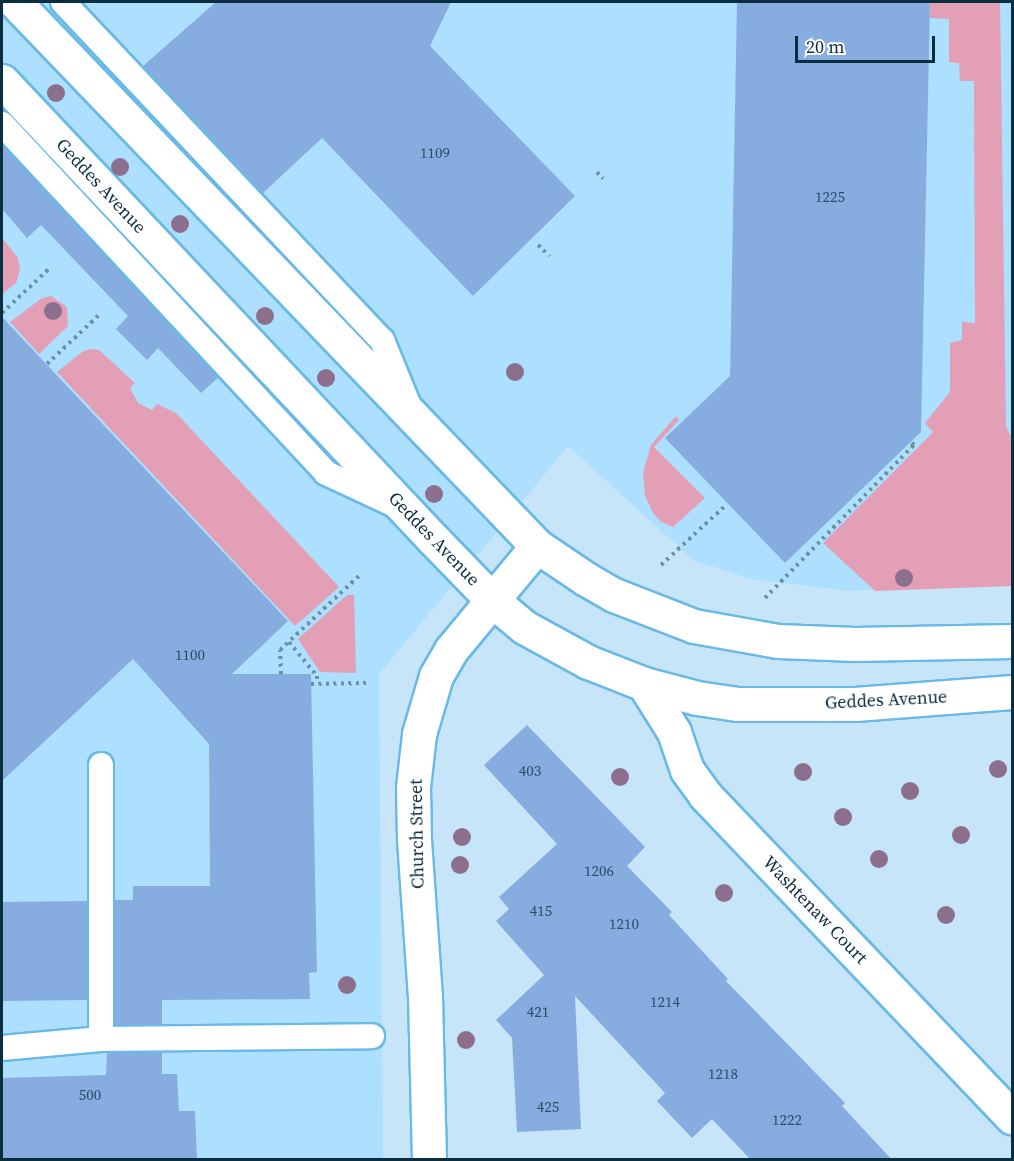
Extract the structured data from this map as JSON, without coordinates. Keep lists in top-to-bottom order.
{
  "streets": {
    "street": ["Geddes Avenue", "Church Street", "Washtenaw Court"]
  },
  "crossings": [
    ["Geddes Avenue", "Church Street"],
    ["Geddes Avenue", "Washtenaw Court"]
  ],
  "house_numbers": [
    "1109",
    "1225",
    "1100",
    "403",
    "1206",
    "415",
    "1210",
    "1214",
    "421",
    "1218",
    "500",
    "425",
    "1222"
  ],
  "scale_bar": "20 m"
}
